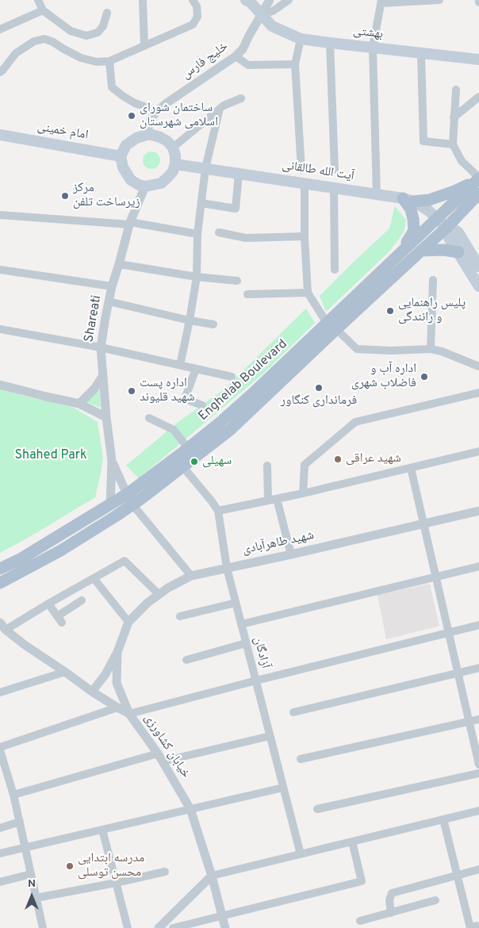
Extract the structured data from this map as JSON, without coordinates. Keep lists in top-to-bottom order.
{
  "streets": {
    "main road": [
      "بهشتی",
      "امام خمینی",
      "آیت الله طالقانی",
      "Enghelab Boulevard"
    ],
    "street": [
      "خلیج فارس",
      "Shareati",
      "شهید طاهرآبادی",
      "آزادگان",
      "خیابان کشاورزی"
    ]
  },
  "crossings": [
    ["بهشتی", "خلیج فارس"],
    ["خلیج فارس", "امام خمینی"],
    ["خلیج فارس", "آیت الله طالقانی"],
    ["خلیج فارس", "Shareati"],
    ["امام خمینی", "آیت الله طالقانی"],
    ["امام خمینی", "Shareati"],
    ["آیت الله طالقانی", "Shareati"],
    ["آیت الله طالقانی", "Enghelab Boulevard"],
    ["Enghelab Boulevard", "آزادگان"],
    ["شهید طاهرآبادی", "آزادگان"]
  ],
  "parks": ["Shahed Park"],
  "places": [
    "ساختمان شورای اسلامی شهرستان",
    "مرکز زیرساخت تلفن",
    "پلیس راهنمایی و رانندگی",
    "اداره آب و فاضلاب شهری",
    "فرمانداری کنگاور",
    "اداره پست شهید قلیوند",
    "شهید عراقی",
    "سهیلی",
    "مدرسه ابتدایی محسن توسلی"
  ],
  "north": "top"
}
